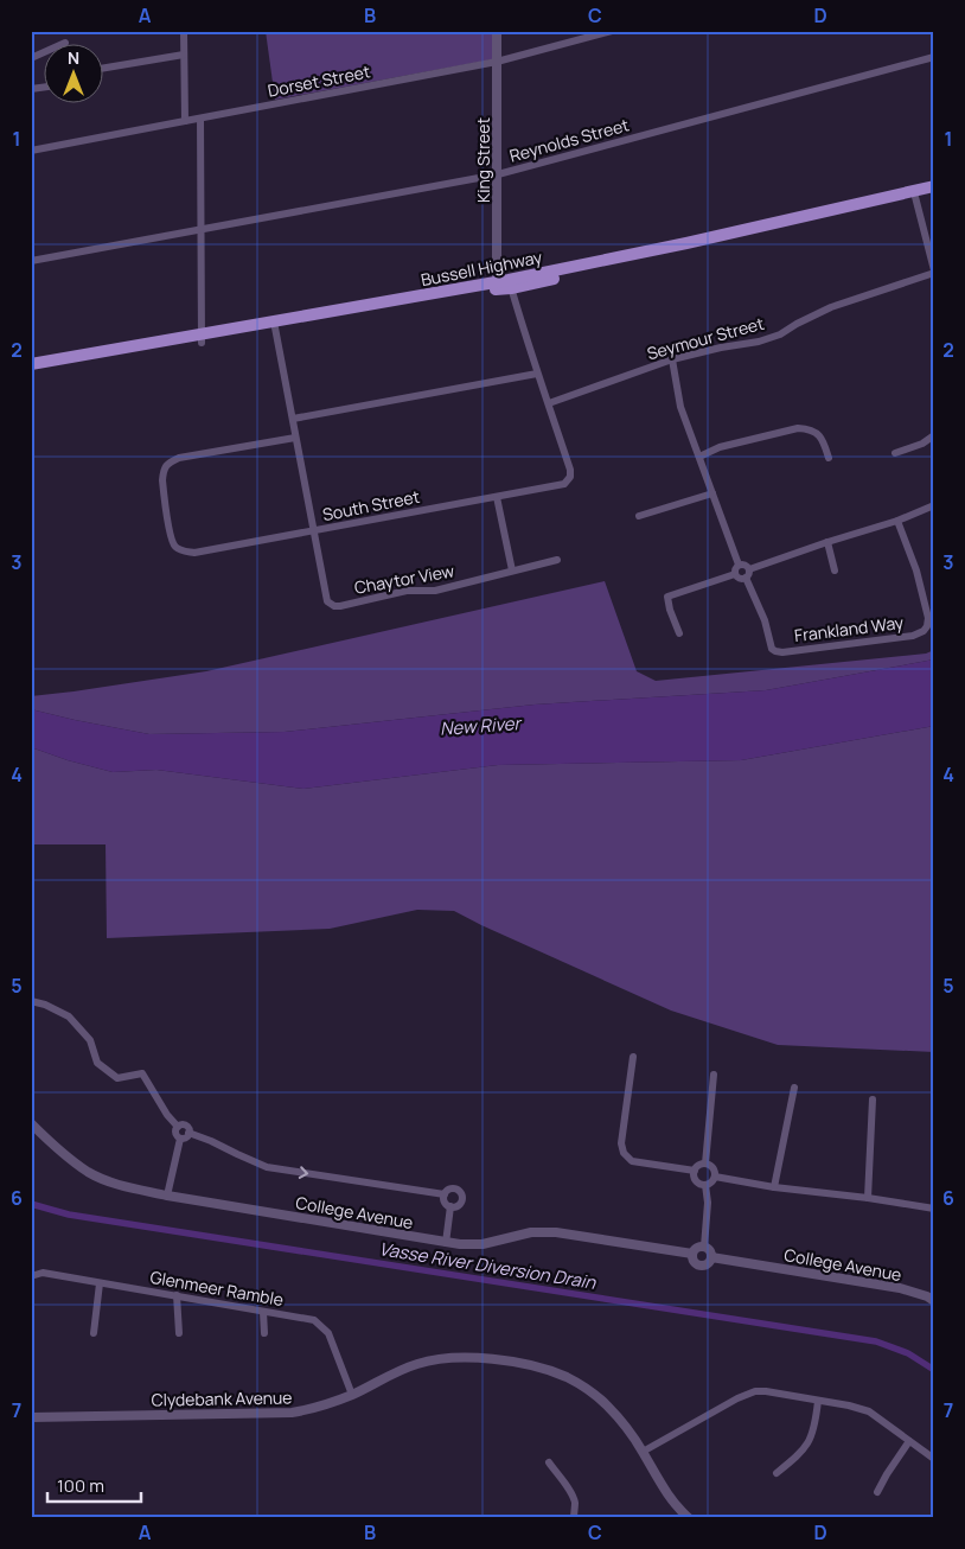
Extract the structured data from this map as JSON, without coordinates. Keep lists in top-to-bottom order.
{
  "streets": {
    "main road": ["Bussell Highway"],
    "street": [
      "Dorset Street",
      "Reynolds Street",
      "King Street",
      "Seymour Street",
      "South Street",
      "Chaytor View",
      "Frankland Way",
      "College Avenue",
      "Glenmeer Ramble",
      "Clydebank Avenue"
    ]
  },
  "crossings": [
    ["Dorset Street", "King Street"],
    ["Reynolds Street", "King Street"],
    ["King Street", "Bussell Highway"],
    ["Seymour Street", "South Street"],
    ["South Street", "Chaytor View"],
    ["Glenmeer Ramble", "Clydebank Avenue"]
  ],
  "water": ["New River", "Vasse River Diversion Drain"],
  "scale_bar": "100 m",
  "north": "top",
  "grid": {
    "columns": [
      "A",
      "B",
      "C",
      "D"
    ],
    "rows": [
      "1",
      "2",
      "3",
      "4",
      "5",
      "6",
      "7"
    ]
  }
}
